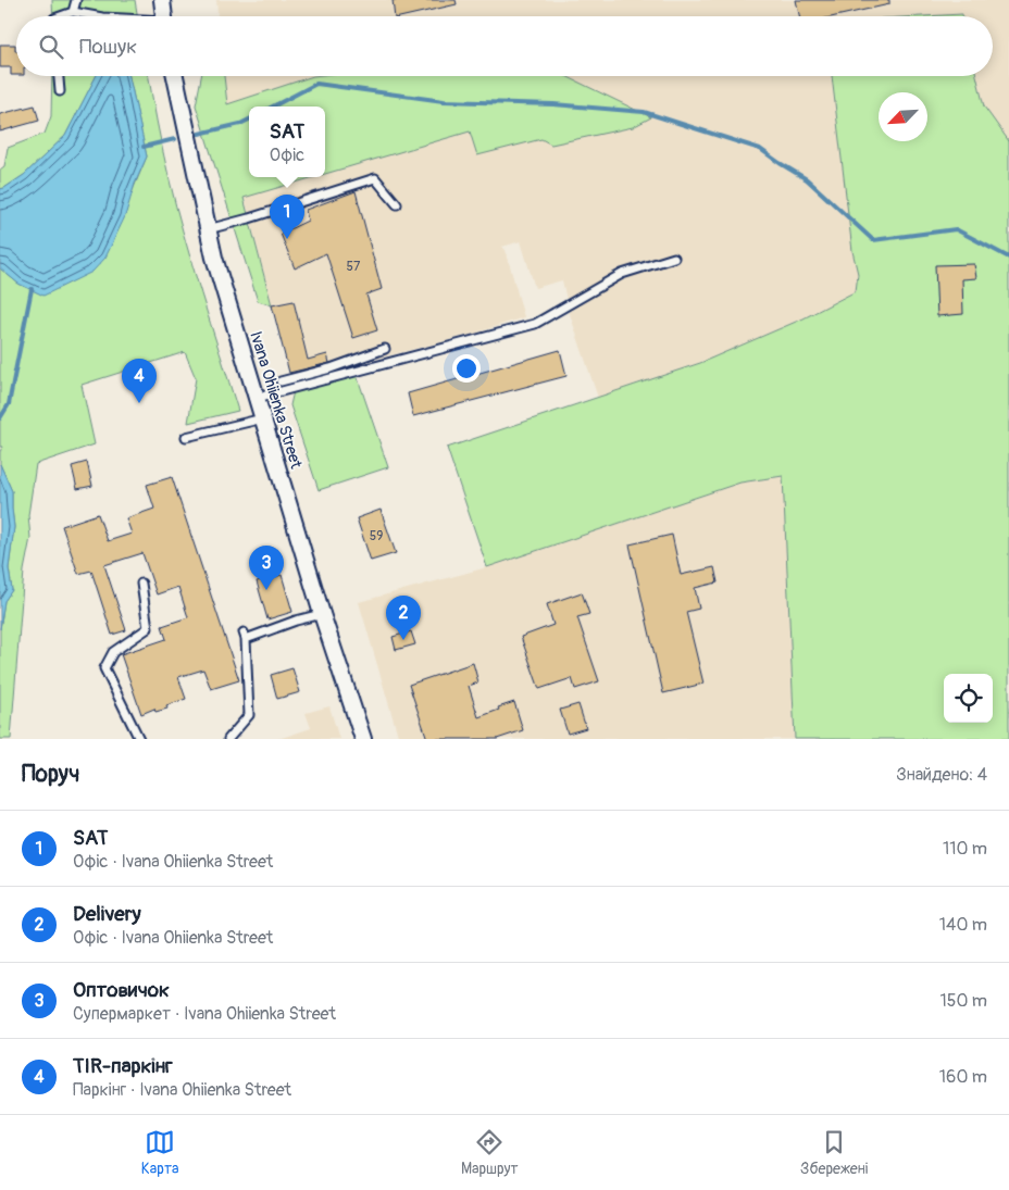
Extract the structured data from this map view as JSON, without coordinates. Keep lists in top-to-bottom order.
{
  "streets": {
    "street": ["Ivana Ohiienka Street"]
  },
  "house_numbers": ["57", "59"],
  "north": "bottom left",
  "page": {
    "search": "Пошук",
    "popup": ["SAT", "Офіс"],
    "pins": [
      "1",
      "4",
      "3",
      "2"
    ],
    "heading": ["Поруч", "Знайдено: 4"],
    "list": [
      {
        "mark": "1",
        "name": "SAT",
        "note": "Офіс · Ivana Ohiienka Street",
        "value": "110 m"
      },
      {
        "mark": "2",
        "name": "Delivery",
        "note": "Офіс · Ivana Ohiienka Street",
        "value": "140 m"
      },
      {
        "mark": "3",
        "name": "Оптовичок",
        "note": "Супермаркет · Ivana Ohiienka Street",
        "value": "150 m"
      },
      {
        "mark": "4",
        "name": "TIR-паркінг",
        "note": "Паркінг · Ivana Ohiienka Street",
        "value": "160 m"
      }
    ],
    "nav": ["Карта", "Маршрут", "Збережені"]
  }
}
